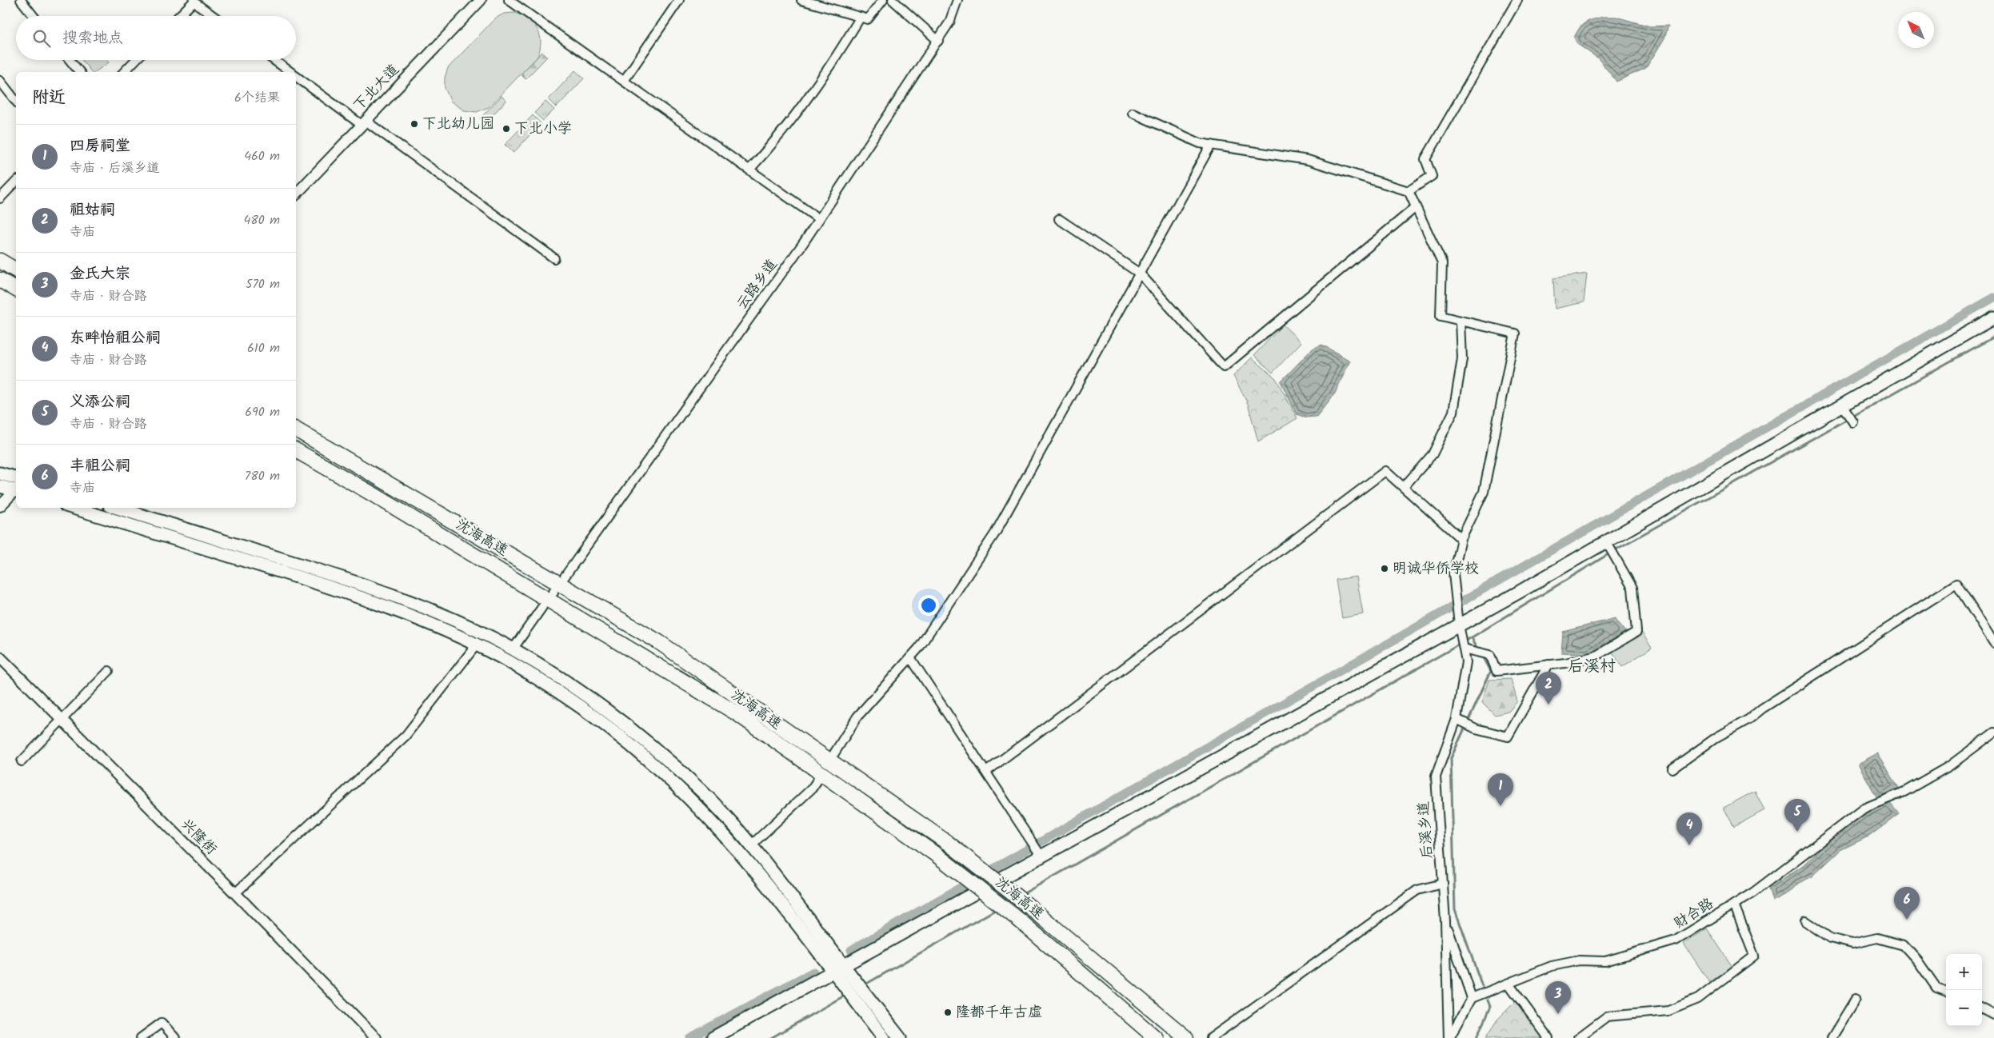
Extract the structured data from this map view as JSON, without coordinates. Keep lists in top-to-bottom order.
{
  "streets": {
    "highway": ["沈海高速"],
    "street": [
      "下北大道",
      "云路乡道",
      "后溪乡道",
      "兴隆街",
      "财合路"
    ]
  },
  "districts": ["后溪村"],
  "places": [
    "下北幼儿园",
    "下北小学",
    "明诚华侨学校",
    "隆都千年古虚"
  ],
  "north": "top left",
  "page": {
    "search": "搜索地点",
    "heading": ["附近", "6个结果"],
    "list": [
      {
        "mark": "1",
        "name": "四房祠堂",
        "note": "寺庙 · 后溪乡道",
        "value": "460 m"
      },
      {
        "mark": "2",
        "name": "祖姑祠",
        "note": "寺庙",
        "value": "480 m"
      },
      {
        "mark": "3",
        "name": "金氏大宗",
        "note": "寺庙 · 财合路",
        "value": "570 m"
      },
      {
        "mark": "4",
        "name": "东畔怡祖公祠",
        "note": "寺庙 · 财合路",
        "value": "610 m"
      },
      {
        "mark": "5",
        "name": "义添公祠",
        "note": "寺庙 · 财合路",
        "value": "690 m"
      },
      {
        "mark": "6",
        "name": "丰祖公祠",
        "note": "寺庙",
        "value": "780 m"
      }
    ],
    "pins": [
      "2",
      "1",
      "5",
      "4",
      "6",
      "3"
    ],
    "map_buttons": ["+", "−"]
  }
}
